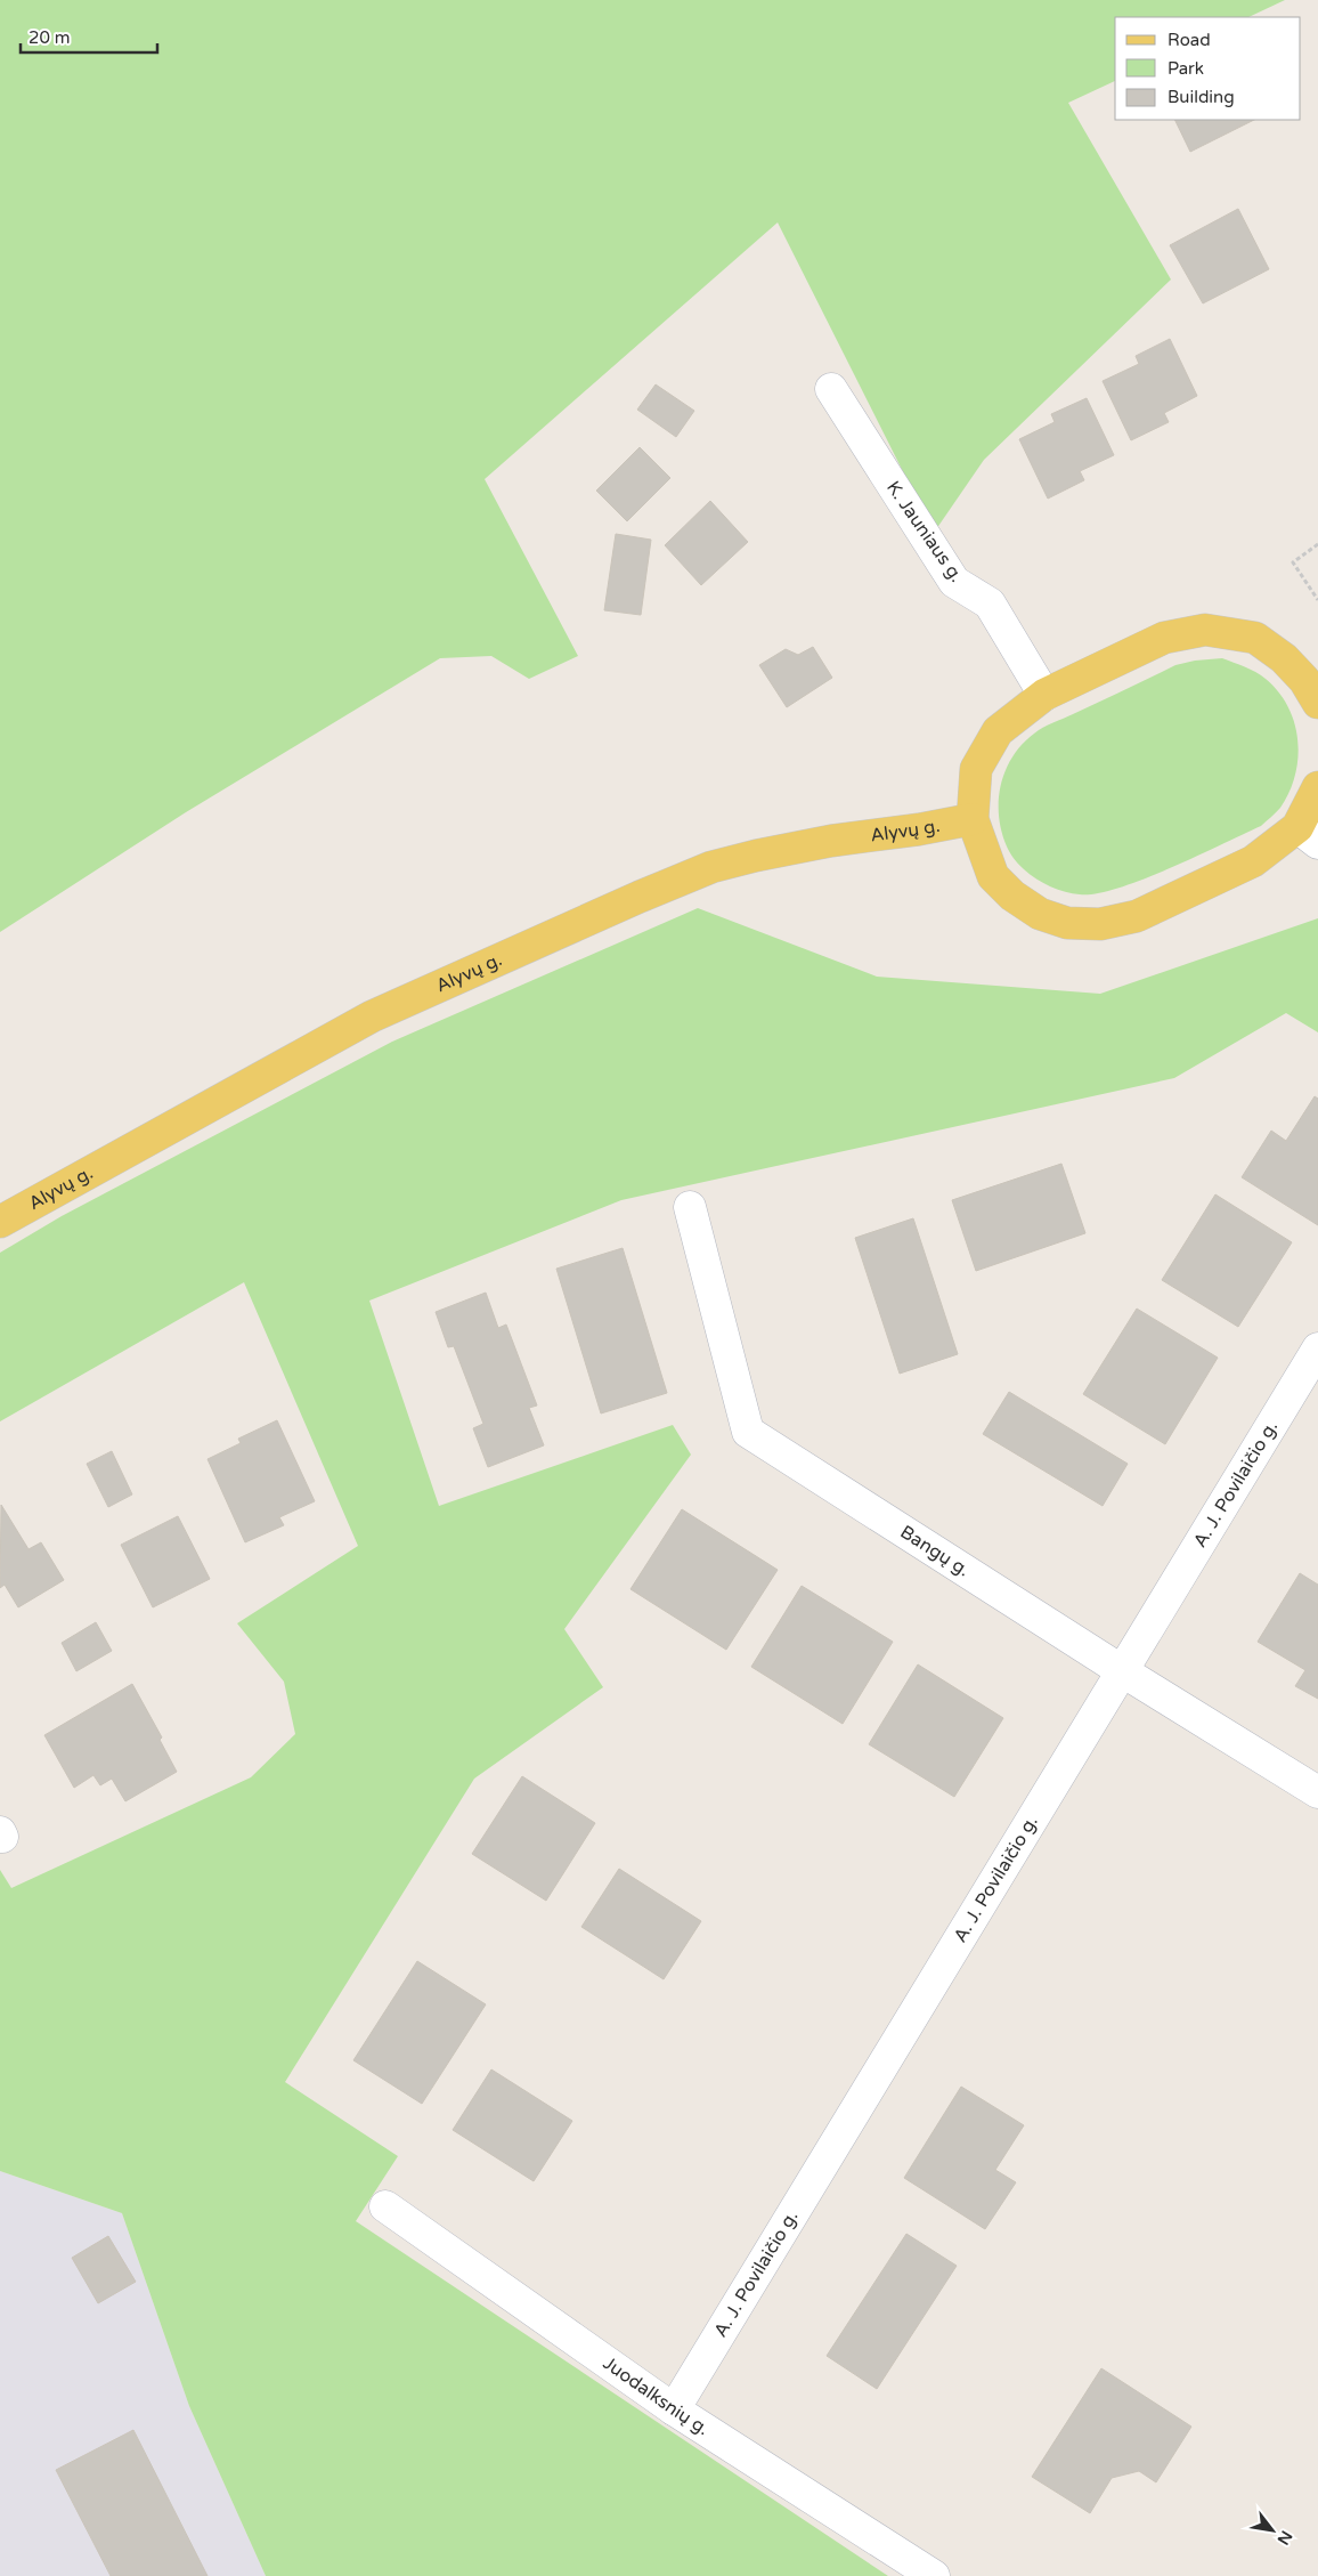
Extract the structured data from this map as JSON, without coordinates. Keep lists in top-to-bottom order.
{
  "streets": {
    "main road": ["Alyvų g."],
    "street": [
      "K. Jauniaus g.",
      "A. J. Povilaičio g.",
      "Bangų g.",
      "Juodalksnių g."
    ]
  },
  "crossings": [
    ["A. J. Povilaičio g.", "Bangų g."],
    ["A. J. Povilaičio g.", "Juodalksnių g."]
  ],
  "legend": ["Road", "Park", "Building"],
  "scale_bar": "20 m",
  "north": "bottom right"
}
